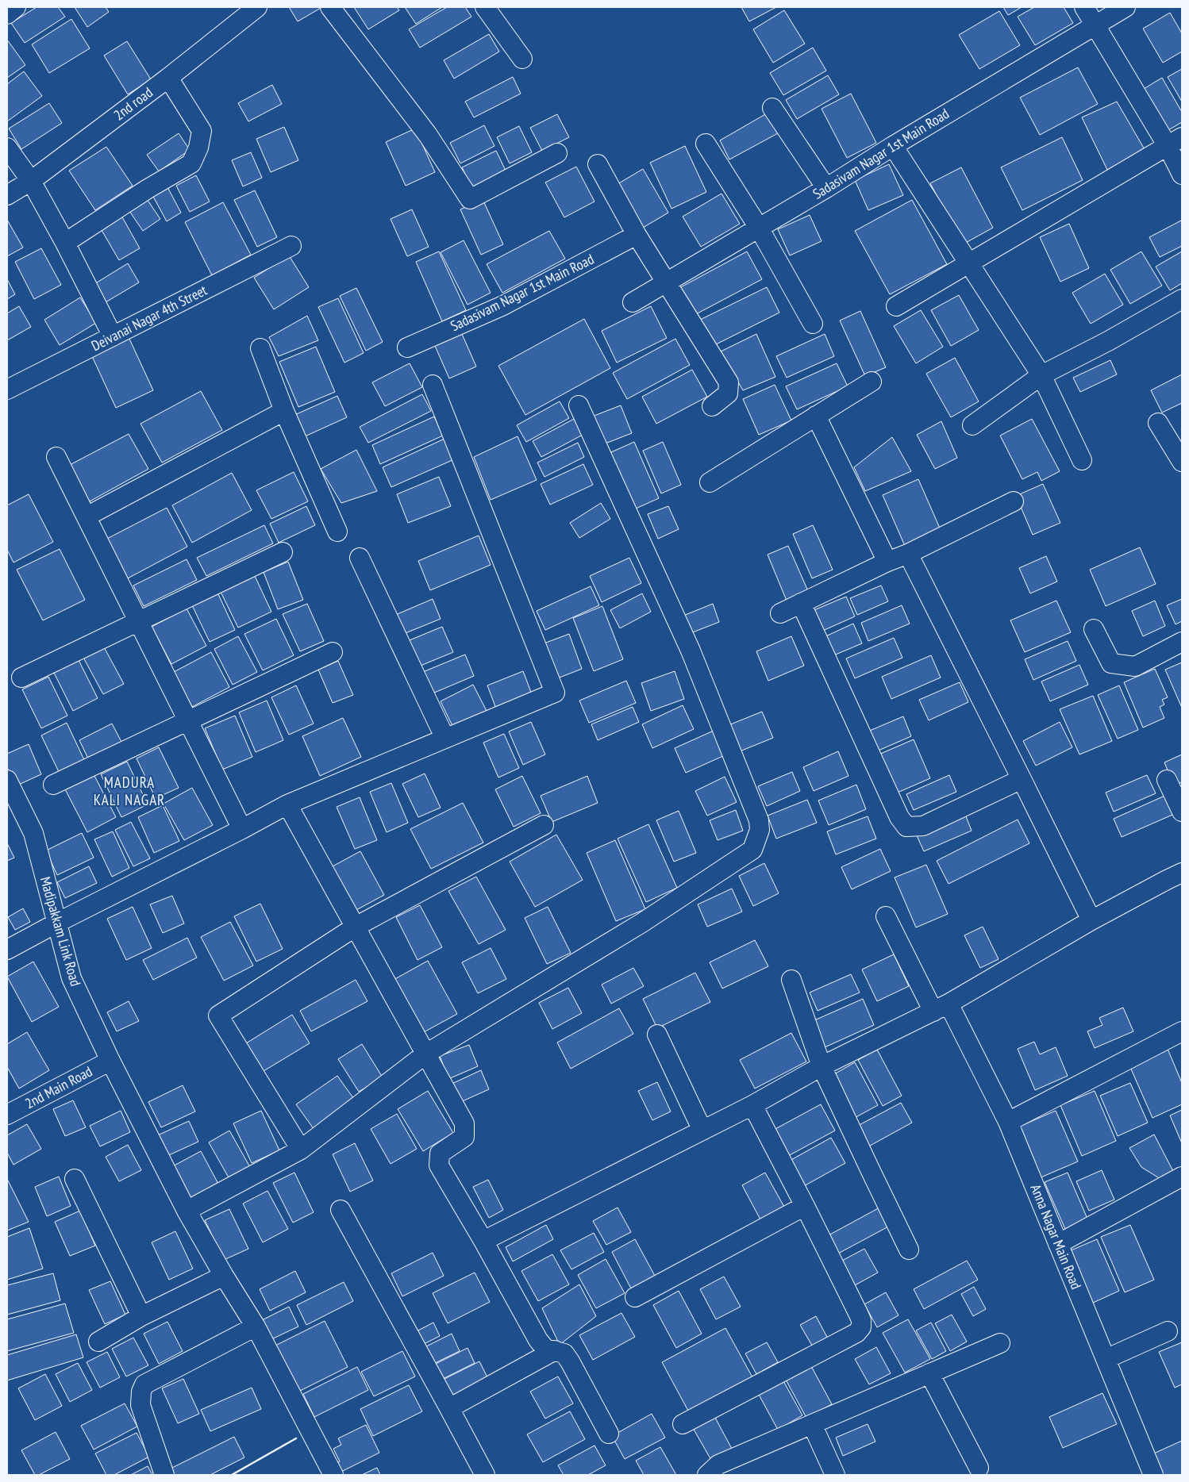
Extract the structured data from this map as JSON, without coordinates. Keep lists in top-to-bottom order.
{
  "streets": {
    "street": [
      "2nd road",
      "Sadasivam Nagar 1st Main Road",
      "Deivanai Nagar 4th Street",
      "Madipakkam Link Road",
      "2nd Main Road",
      "Anna Nagar Main Road"
    ]
  },
  "crossings": [
    ["Madipakkam Link Road", "2nd Main Road"]
  ],
  "districts": ["MADURA KALI NAGAR"]
}
